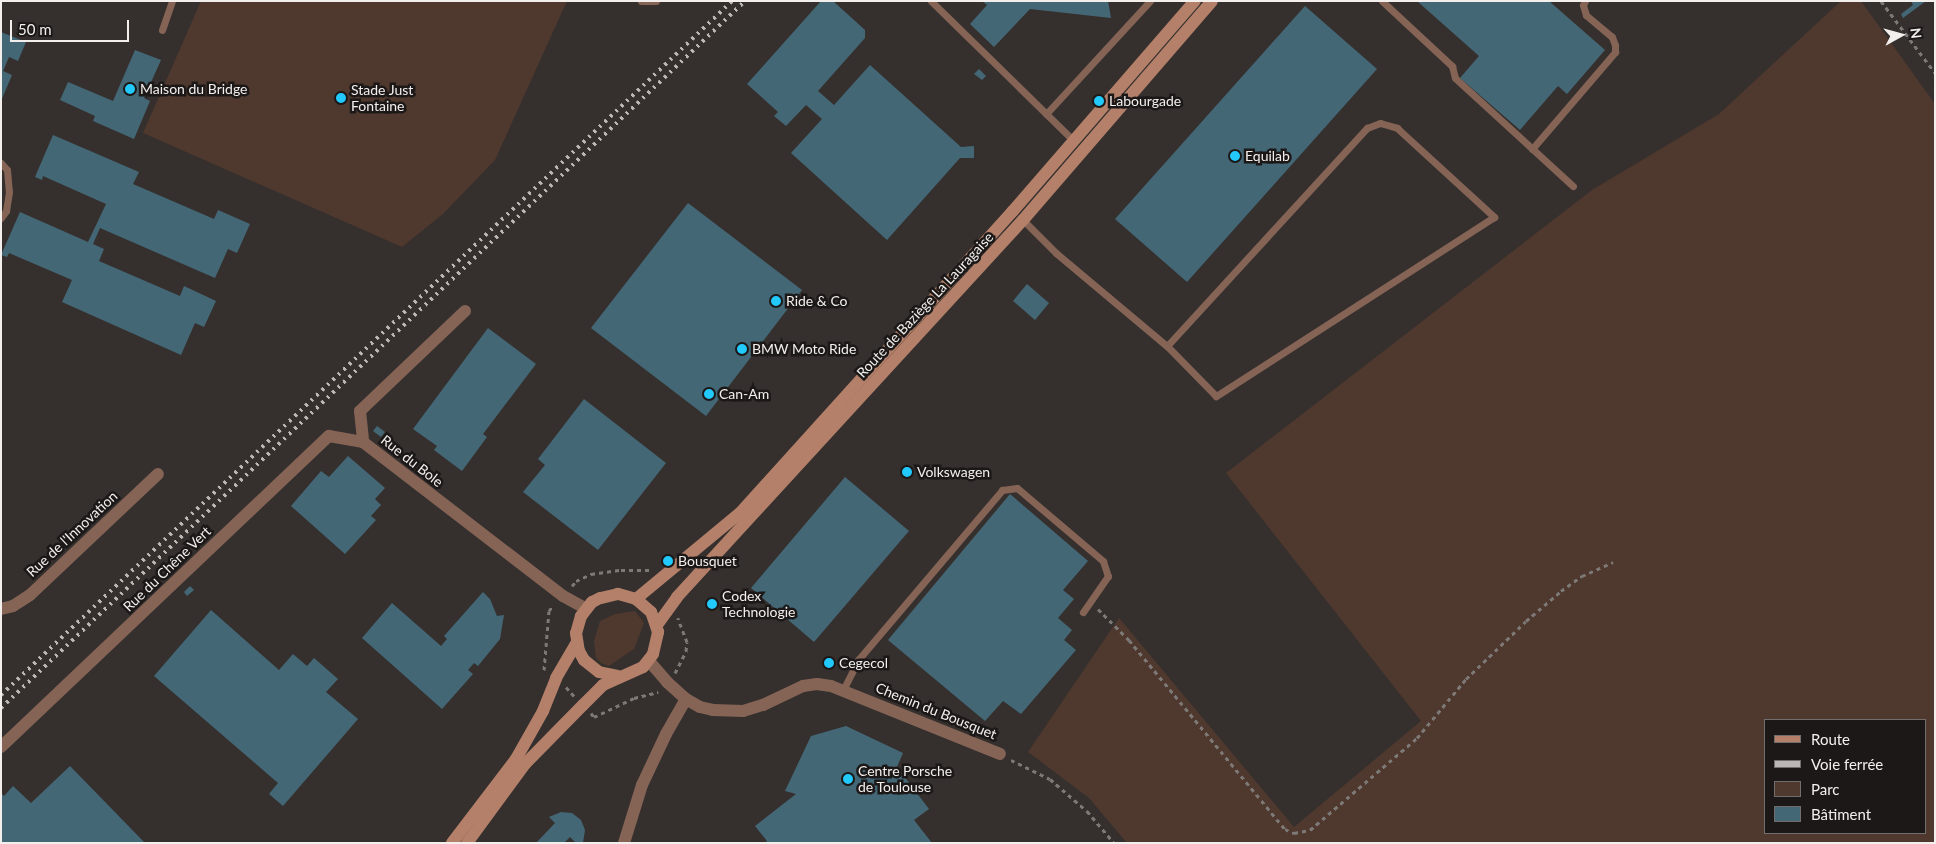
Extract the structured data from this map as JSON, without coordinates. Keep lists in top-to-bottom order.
{
  "streets": {
    "main road": ["Route de Baziège La Lauragaise"],
    "street": [
      "Rue du Bole",
      "Rue de l'Innovation",
      "Rue du Chêne Vert",
      "Chemin du Bousquet"
    ]
  },
  "crossings": [
    ["Route de Baziège La Lauragaise", "Rue du Bole"],
    ["Route de Baziège La Lauragaise", "Chemin du Bousquet"],
    ["Rue du Bole", "Rue du Chêne Vert"],
    ["Rue du Bole", "Chemin du Bousquet"]
  ],
  "places": [
    "Maison du Bridge",
    "Stade Just Fontaine",
    "Labourgade",
    "Equilab",
    "Ride & Co",
    "BMW Moto Ride",
    "Can-Am",
    "Volkswagen",
    "Bousquet",
    "Codex Technologie",
    "Cegecol",
    "Centre Porsche de Toulouse"
  ],
  "legend": [
    "Route",
    "Voie ferrée",
    "Parc",
    "Bâtiment"
  ],
  "scale_bar": "50 m",
  "north": "right"
}
